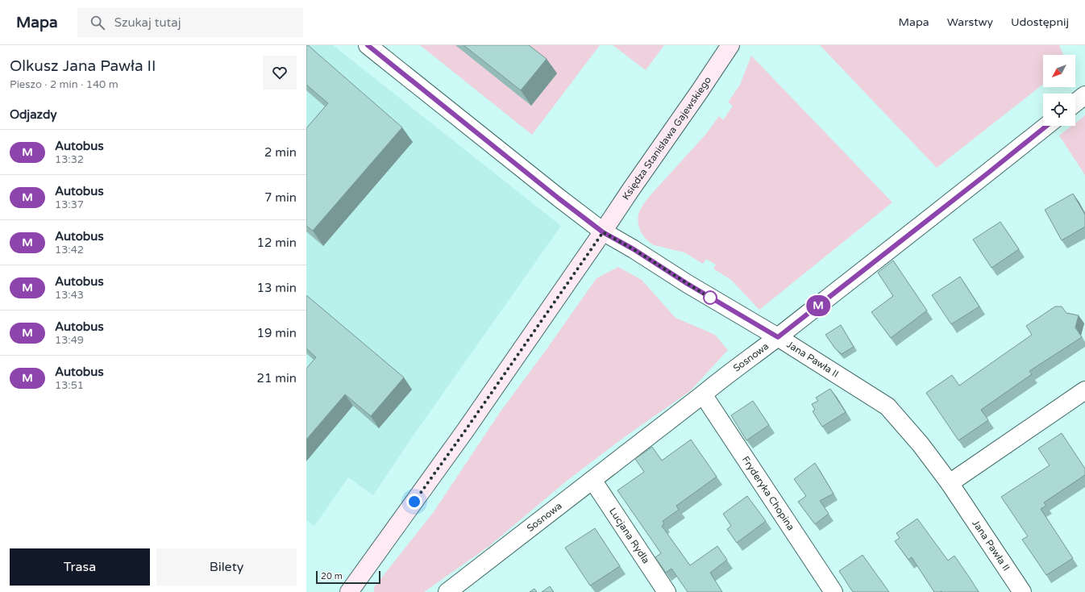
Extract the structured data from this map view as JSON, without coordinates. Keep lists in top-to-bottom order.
{
  "streets": {
    "street": [
      "Księdza Stanisława Gajewskiego",
      "Sosnowa",
      "Jana Pawła II",
      "Fryderyka Chopina",
      "Lucjana Rydla"
    ]
  },
  "crossings": [
    ["Księdza Stanisława Gajewskiego", "Jana Pawła II"],
    ["Sosnowa", "Jana Pawła II"],
    ["Sosnowa", "Fryderyka Chopina"],
    ["Sosnowa", "Lucjana Rydla"]
  ],
  "lines": ["bus line M"],
  "scale_bar": "20 m",
  "north": "bottom left",
  "page": {
    "header": "Mapa",
    "search": "Szukaj tutaj",
    "nav": ["Mapa", "Warstwy", "Udostępnij"],
    "heading": [
      ["Olkusz Jana Pawła II", "Pieszo · 2 min · 140 m"],
      "Odjazdy"
    ],
    "on_map": "M",
    "list": [
      {
        "mark": "M",
        "name": "Autobus",
        "note": "13:32",
        "value": "2 min"
      },
      {
        "mark": "M",
        "name": "Autobus",
        "note": "13:37",
        "value": "7 min"
      },
      {
        "mark": "M",
        "name": "Autobus",
        "note": "13:42",
        "value": "12 min"
      },
      {
        "mark": "M",
        "name": "Autobus",
        "note": "13:43",
        "value": "13 min"
      },
      {
        "mark": "M",
        "name": "Autobus",
        "note": "13:49",
        "value": "19 min"
      },
      {
        "mark": "M",
        "name": "Autobus",
        "note": "13:51",
        "value": "21 min"
      }
    ],
    "buttons": ["Trasa", "Bilety"],
    "scale": "20 m"
  }
}
